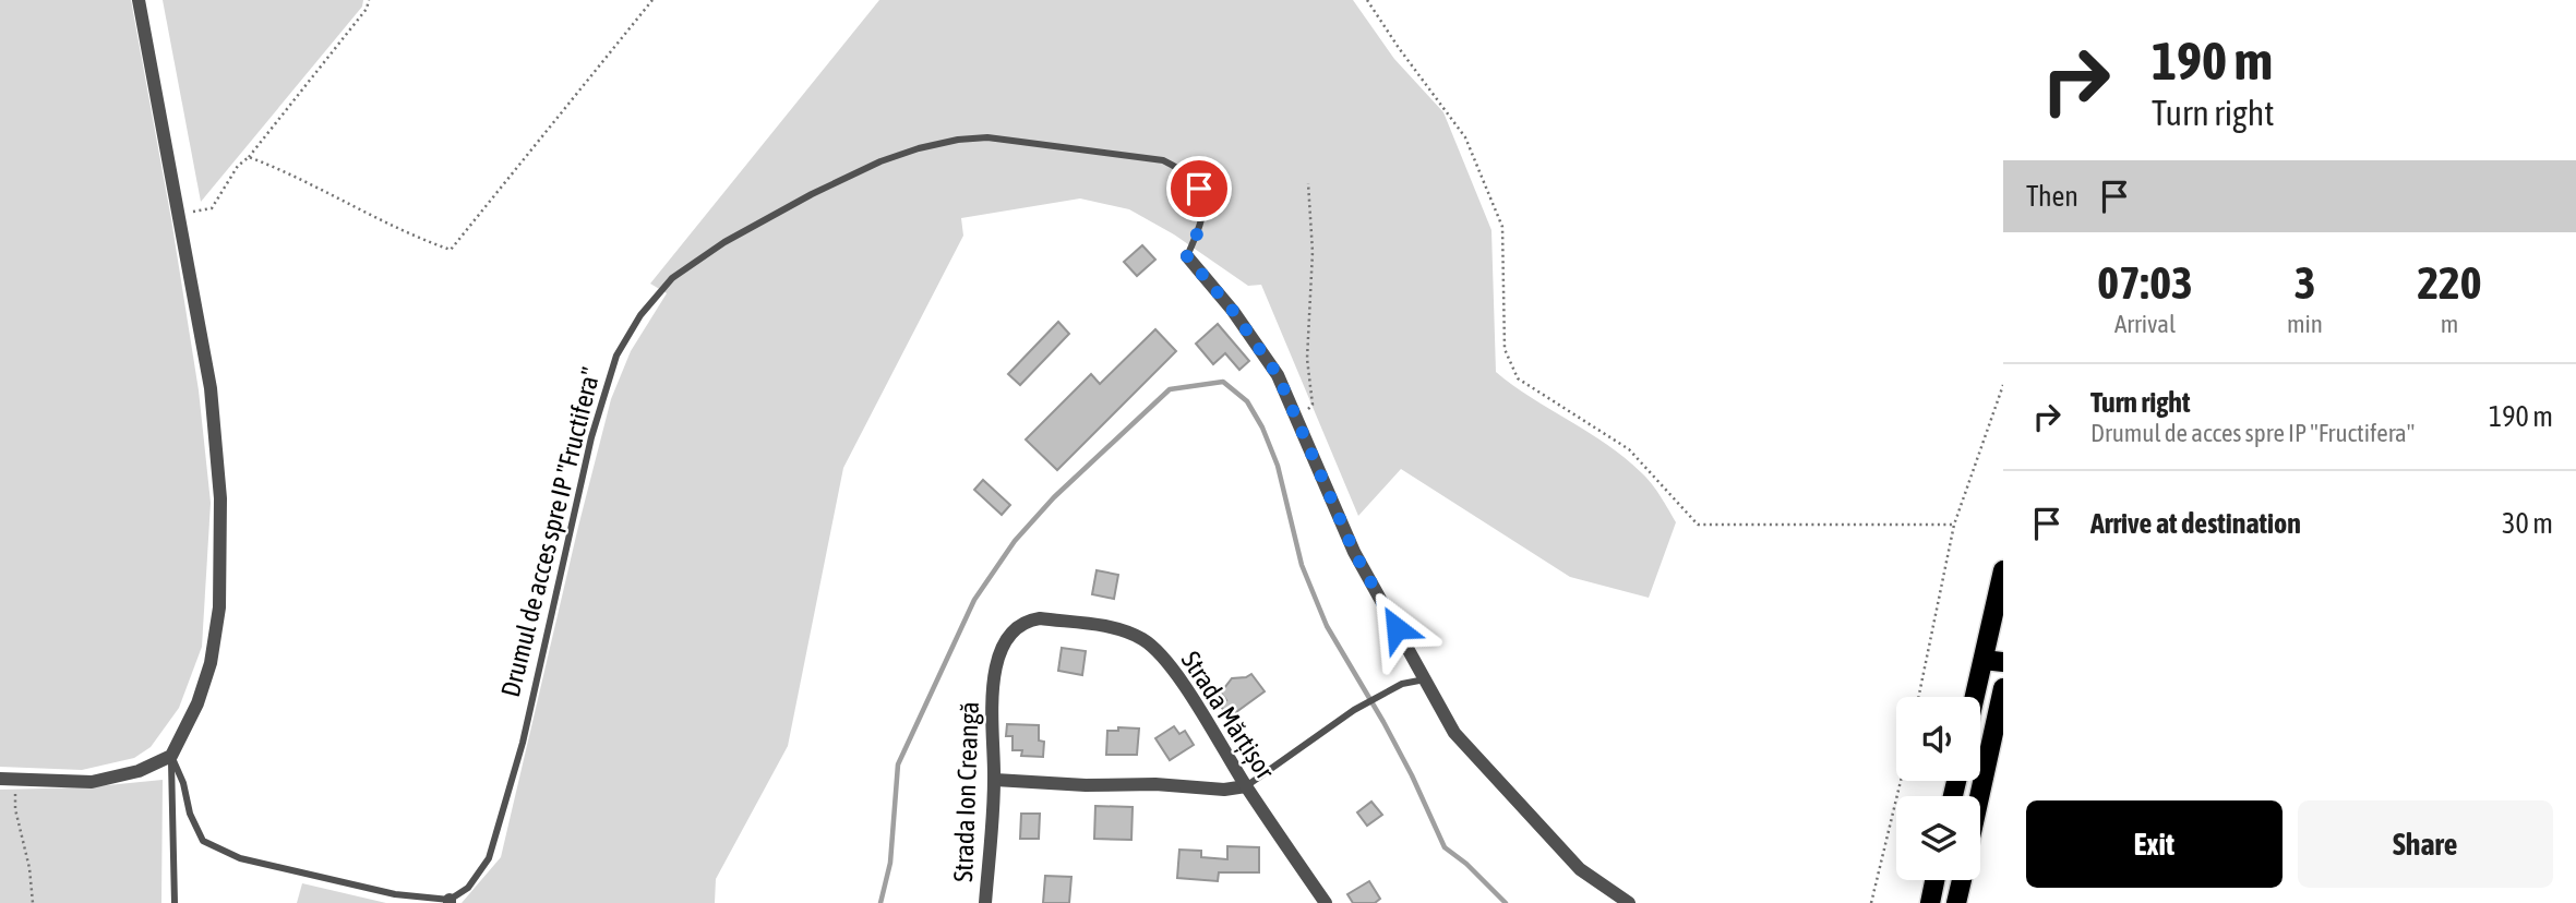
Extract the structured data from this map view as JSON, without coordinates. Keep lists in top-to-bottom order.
{
  "streets": {
    "street": ["Strada Mărțișor", "Strada Ion Creangă"],
    "lane": ["Drumul de acces spre IP \"Fructifera\""]
  },
  "crossings": [
    ["Strada Mărțișor", "Strada Ion Creangă"]
  ],
  "page": {
    "turn": ["190 m", "Turn right"],
    "then": "Then",
    "eta": [
      "07:03",
      "Arrival",
      "3",
      "min",
      "220",
      "m"
    ],
    "list": [
      {
        "name": "Turn right",
        "note": "Drumul de acces spre IP \"Fructifera\"",
        "value": "190 m"
      },
      {
        "name": "Arrive at destination",
        "value": "30 m"
      }
    ],
    "buttons": ["Exit", "Share"]
  }
}
